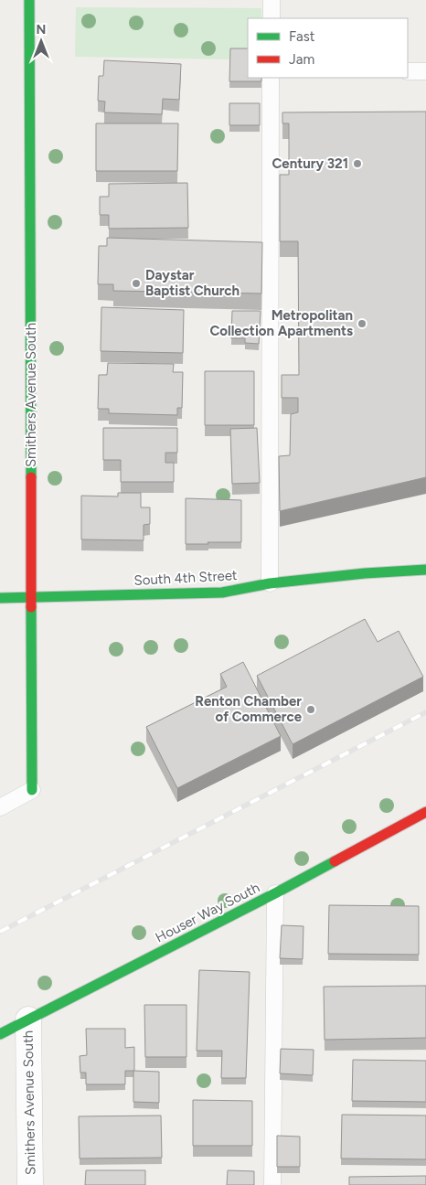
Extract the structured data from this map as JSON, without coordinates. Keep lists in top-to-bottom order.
{
  "streets": {
    "street": ["Smithers Avenue South", "South 4th Street", "Houser Way South"]
  },
  "crossings": [
    ["Smithers Avenue South", "South 4th Street"],
    ["Smithers Avenue South", "Houser Way South"]
  ],
  "places": [
    "Century 321",
    "Daystar Baptist Church",
    "Metropolitan Collection Apartments",
    "Renton Chamber of Commerce"
  ],
  "legend": ["Fast", "Jam"],
  "north": "top"
}
